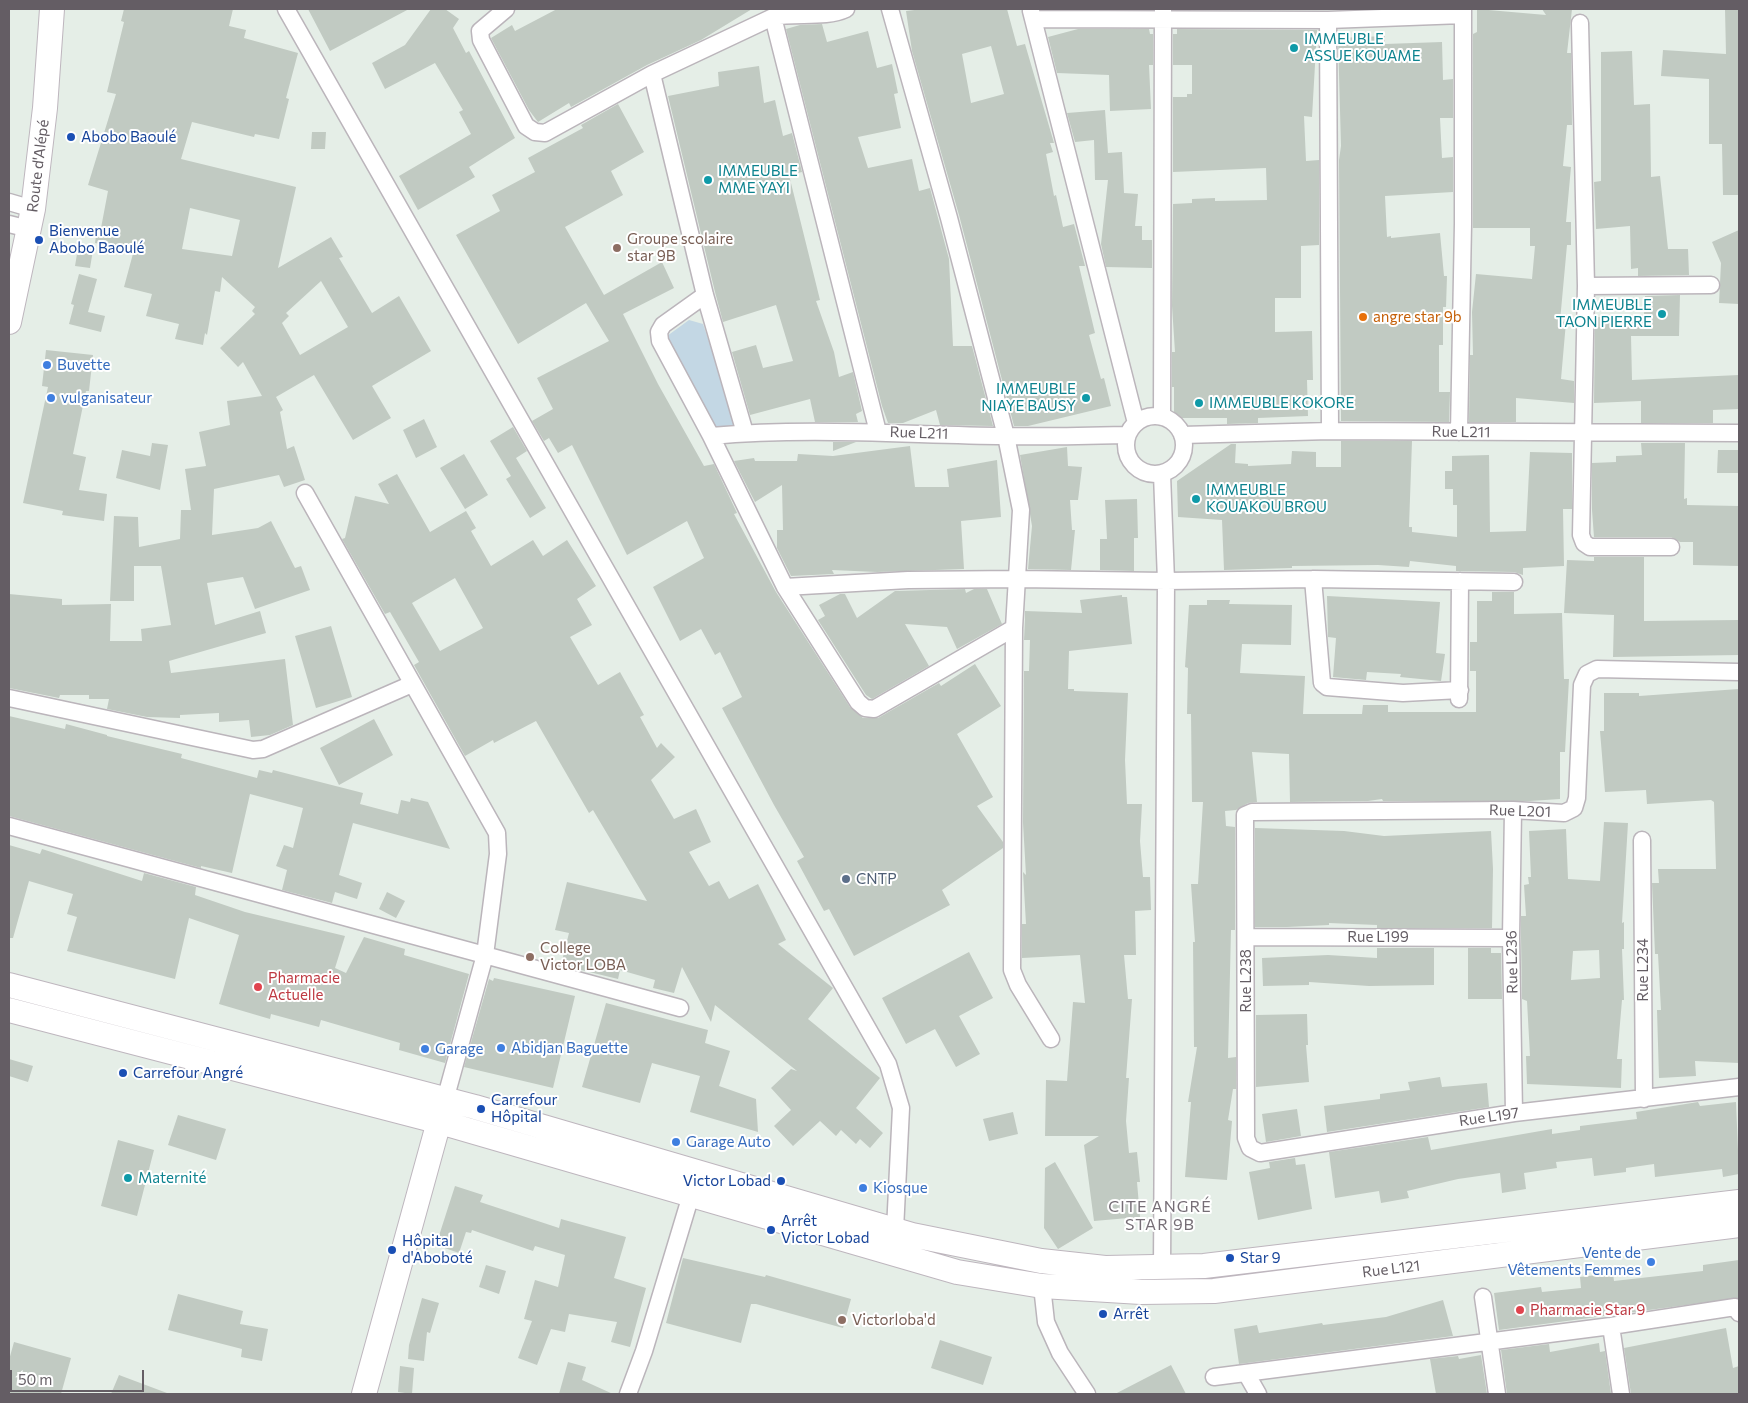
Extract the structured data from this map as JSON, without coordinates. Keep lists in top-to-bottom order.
{
  "streets": {
    "main road": ["Route d'Alépé", "Rue L121"],
    "street": [
      "Rue L211",
      "Rue L201",
      "Rue L199",
      "Rue L236",
      "Rue L234",
      "Rue L238",
      "Rue L197"
    ]
  },
  "crossings": [
    ["Rue L201", "Rue L236"],
    ["Rue L201", "Rue L238"],
    ["Rue L199", "Rue L236"],
    ["Rue L199", "Rue L238"],
    ["Rue L236", "Rue L197"],
    ["Rue L234", "Rue L197"],
    ["Rue L238", "Rue L197"]
  ],
  "districts": ["CITE ANGRÉ STAR 9B"],
  "places": [
    "IMMEUBLE ASSUE KOUAME",
    "Abobo Baoulé",
    "IMMEUBLE MME YAYI",
    "Bienvenue Abobo Baoulé",
    "Groupe scolaire star 9B",
    "IMMEUBLE TAON PIERRE",
    "angre star 9b",
    "Buvette",
    "vulganisateur",
    "IMMEUBLE NIAYE BAUSY",
    "IMMEUBLE KOKORE",
    "IMMEUBLE KOUAKOU BROU",
    "CNTP",
    "College Victor LOBA",
    "Pharmacie Actuelle",
    "Abidjan Baguette",
    "Garage",
    "Carrefour Angré",
    "Carrefour Hôpital",
    "Garage Auto",
    "Maternité",
    "Victor Lobad",
    "Kiosque",
    "Arrêt Victor Lobad",
    "Hôpital d'Aboboté",
    "Star 9",
    "Vente de Vêtements Femmes",
    "Pharmacie Star 9",
    "Arrêt",
    "Victorloba'd"
  ],
  "scale_bar": "50 m"
}
